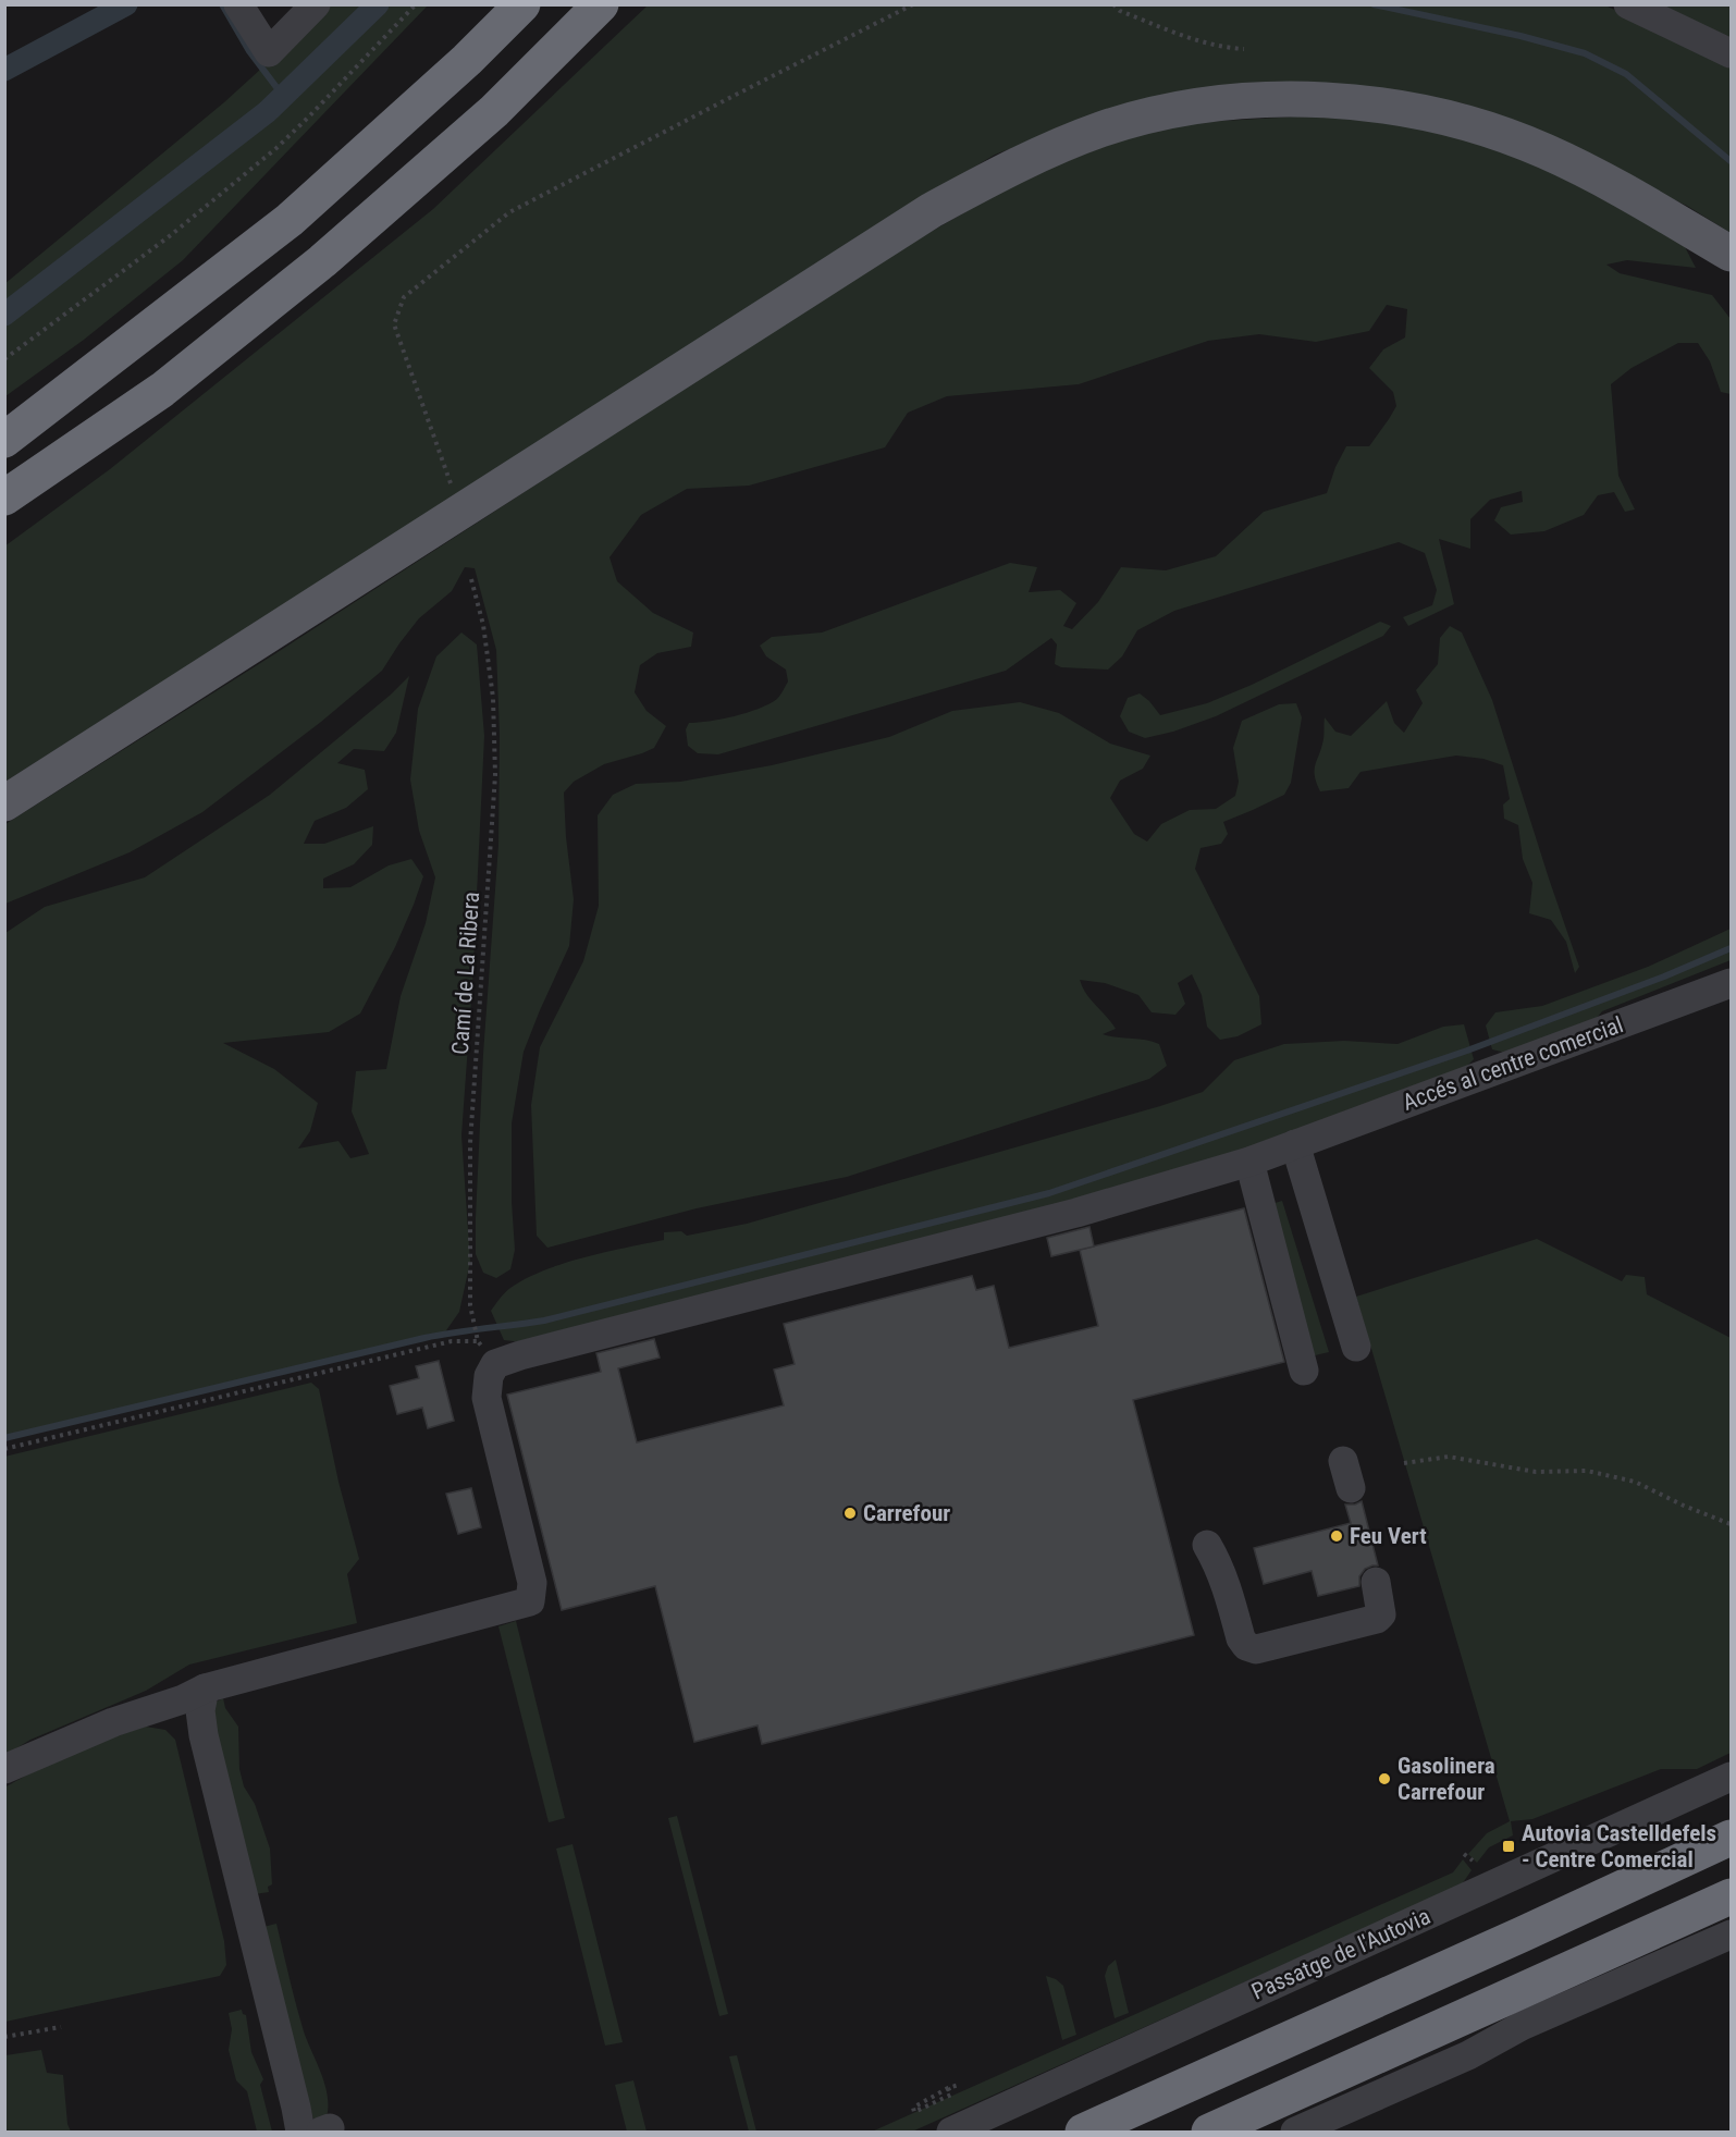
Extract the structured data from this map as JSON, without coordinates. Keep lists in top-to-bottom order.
{
  "streets": {
    "street": ["Accés al centre comercial", "Passatge de l'Autovia"],
    "path": ["Camí de La Ribera"]
  },
  "crossings": [
    ["Camí de La Ribera", "Accés al centre comercial"]
  ],
  "places": {
    "other": ["Carrefour", "Feu Vert", "Gasolinera Carrefour"],
    "transit": ["Autovia Castelldefels - Centre Comercial"]
  }
}
